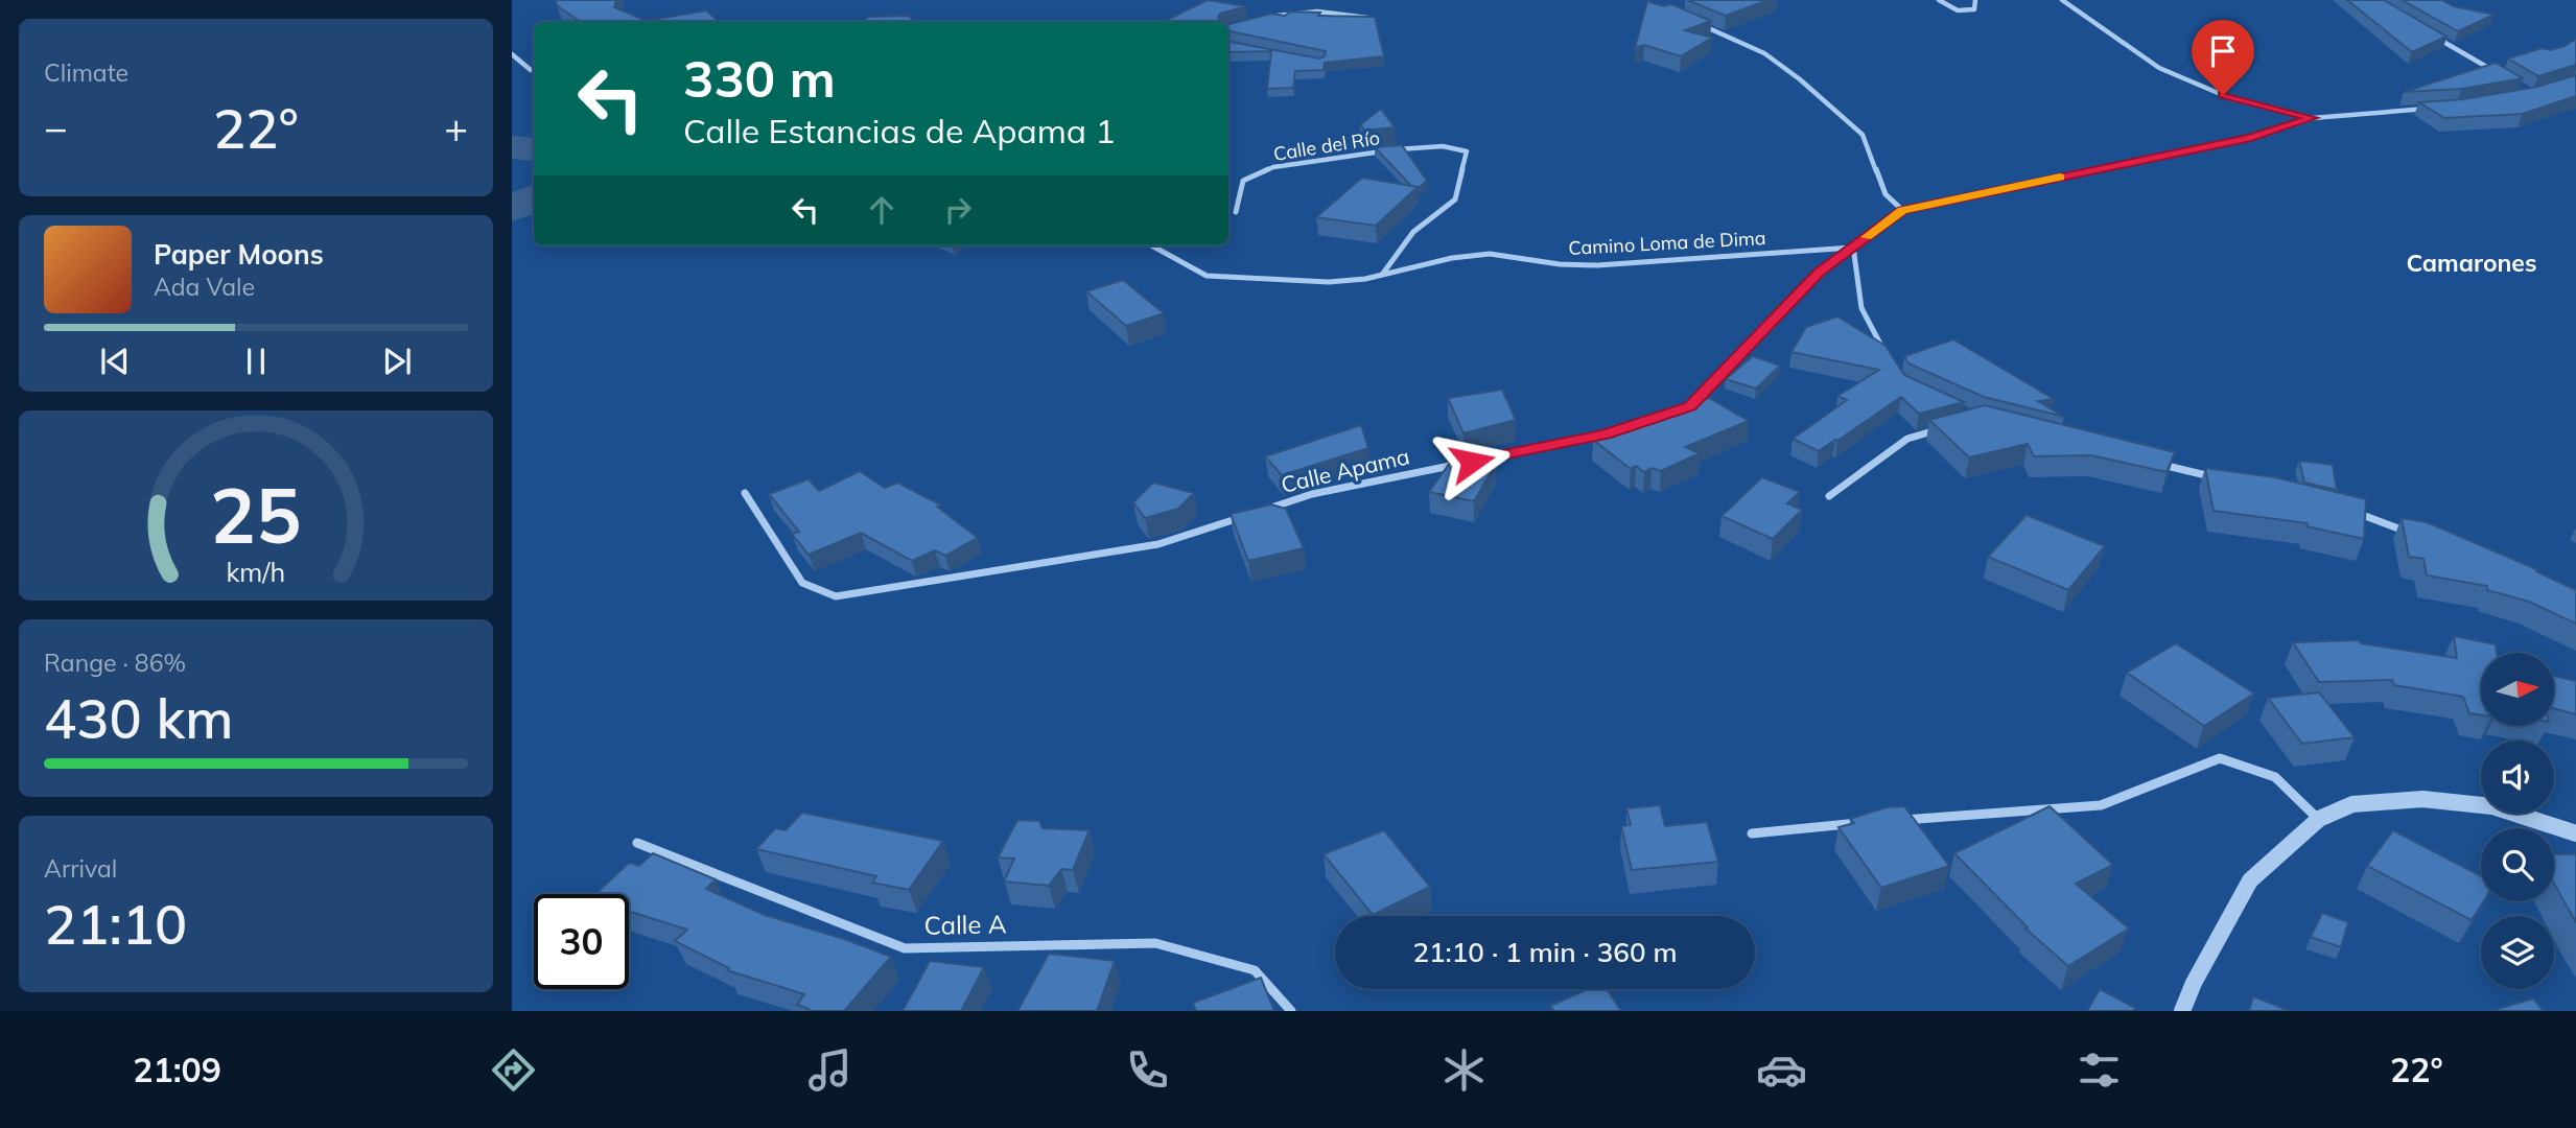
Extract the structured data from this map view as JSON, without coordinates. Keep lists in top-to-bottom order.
{
  "streets": {
    "street": [
      "Calle del Río",
      "Camino Loma de Dima",
      "Calle Apama",
      "Calle A"
    ]
  },
  "crossings": [
    ["Calle del Río", "Camino Loma de Dima"],
    ["Camino Loma de Dima", "Calle Apama"]
  ],
  "districts": ["Camarones"],
  "north": "right",
  "page": {
    "tile": [
      "Climate",
      ["Range · 86%", "430 km"],
      ["Arrival", "21:10"]
    ],
    "turn": ["330 m", "Calle Estancias de Apama 1"],
    "heat": ["−", "22°", "+"],
    "song": ["Paper Moons", "Ada Vale"],
    "limit": "30",
    "trip": "21:10 · 1 min · 360 m",
    "tabs": ["21:09", "22°"],
    "gauge": ["25", "km/h"]
  }
}
